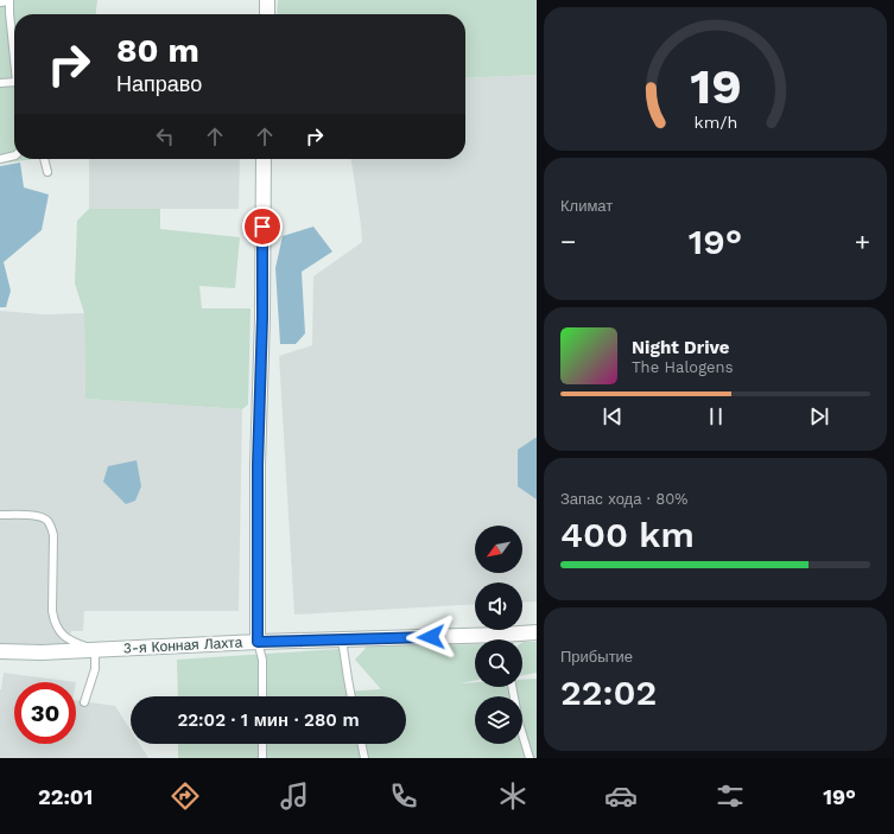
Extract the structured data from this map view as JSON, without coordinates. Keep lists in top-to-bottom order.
{
  "streets": {
    "street": ["3-я Конная Лахта"]
  },
  "north": "bottom left",
  "page": {
    "turn": ["80 m", "Направо"],
    "tile": [
      "Климат",
      ["Запас хода · 80%", "400 km"],
      ["Прибытие", "22:02"]
    ],
    "heat": ["−", "19°", "+"],
    "song": ["Night Drive", "The Halogens"],
    "limit": "30",
    "trip": "22:02 · 1 мин · 280 m",
    "tabs": ["22:01", "19°"],
    "gauge": ["19", "km/h"]
  }
}
